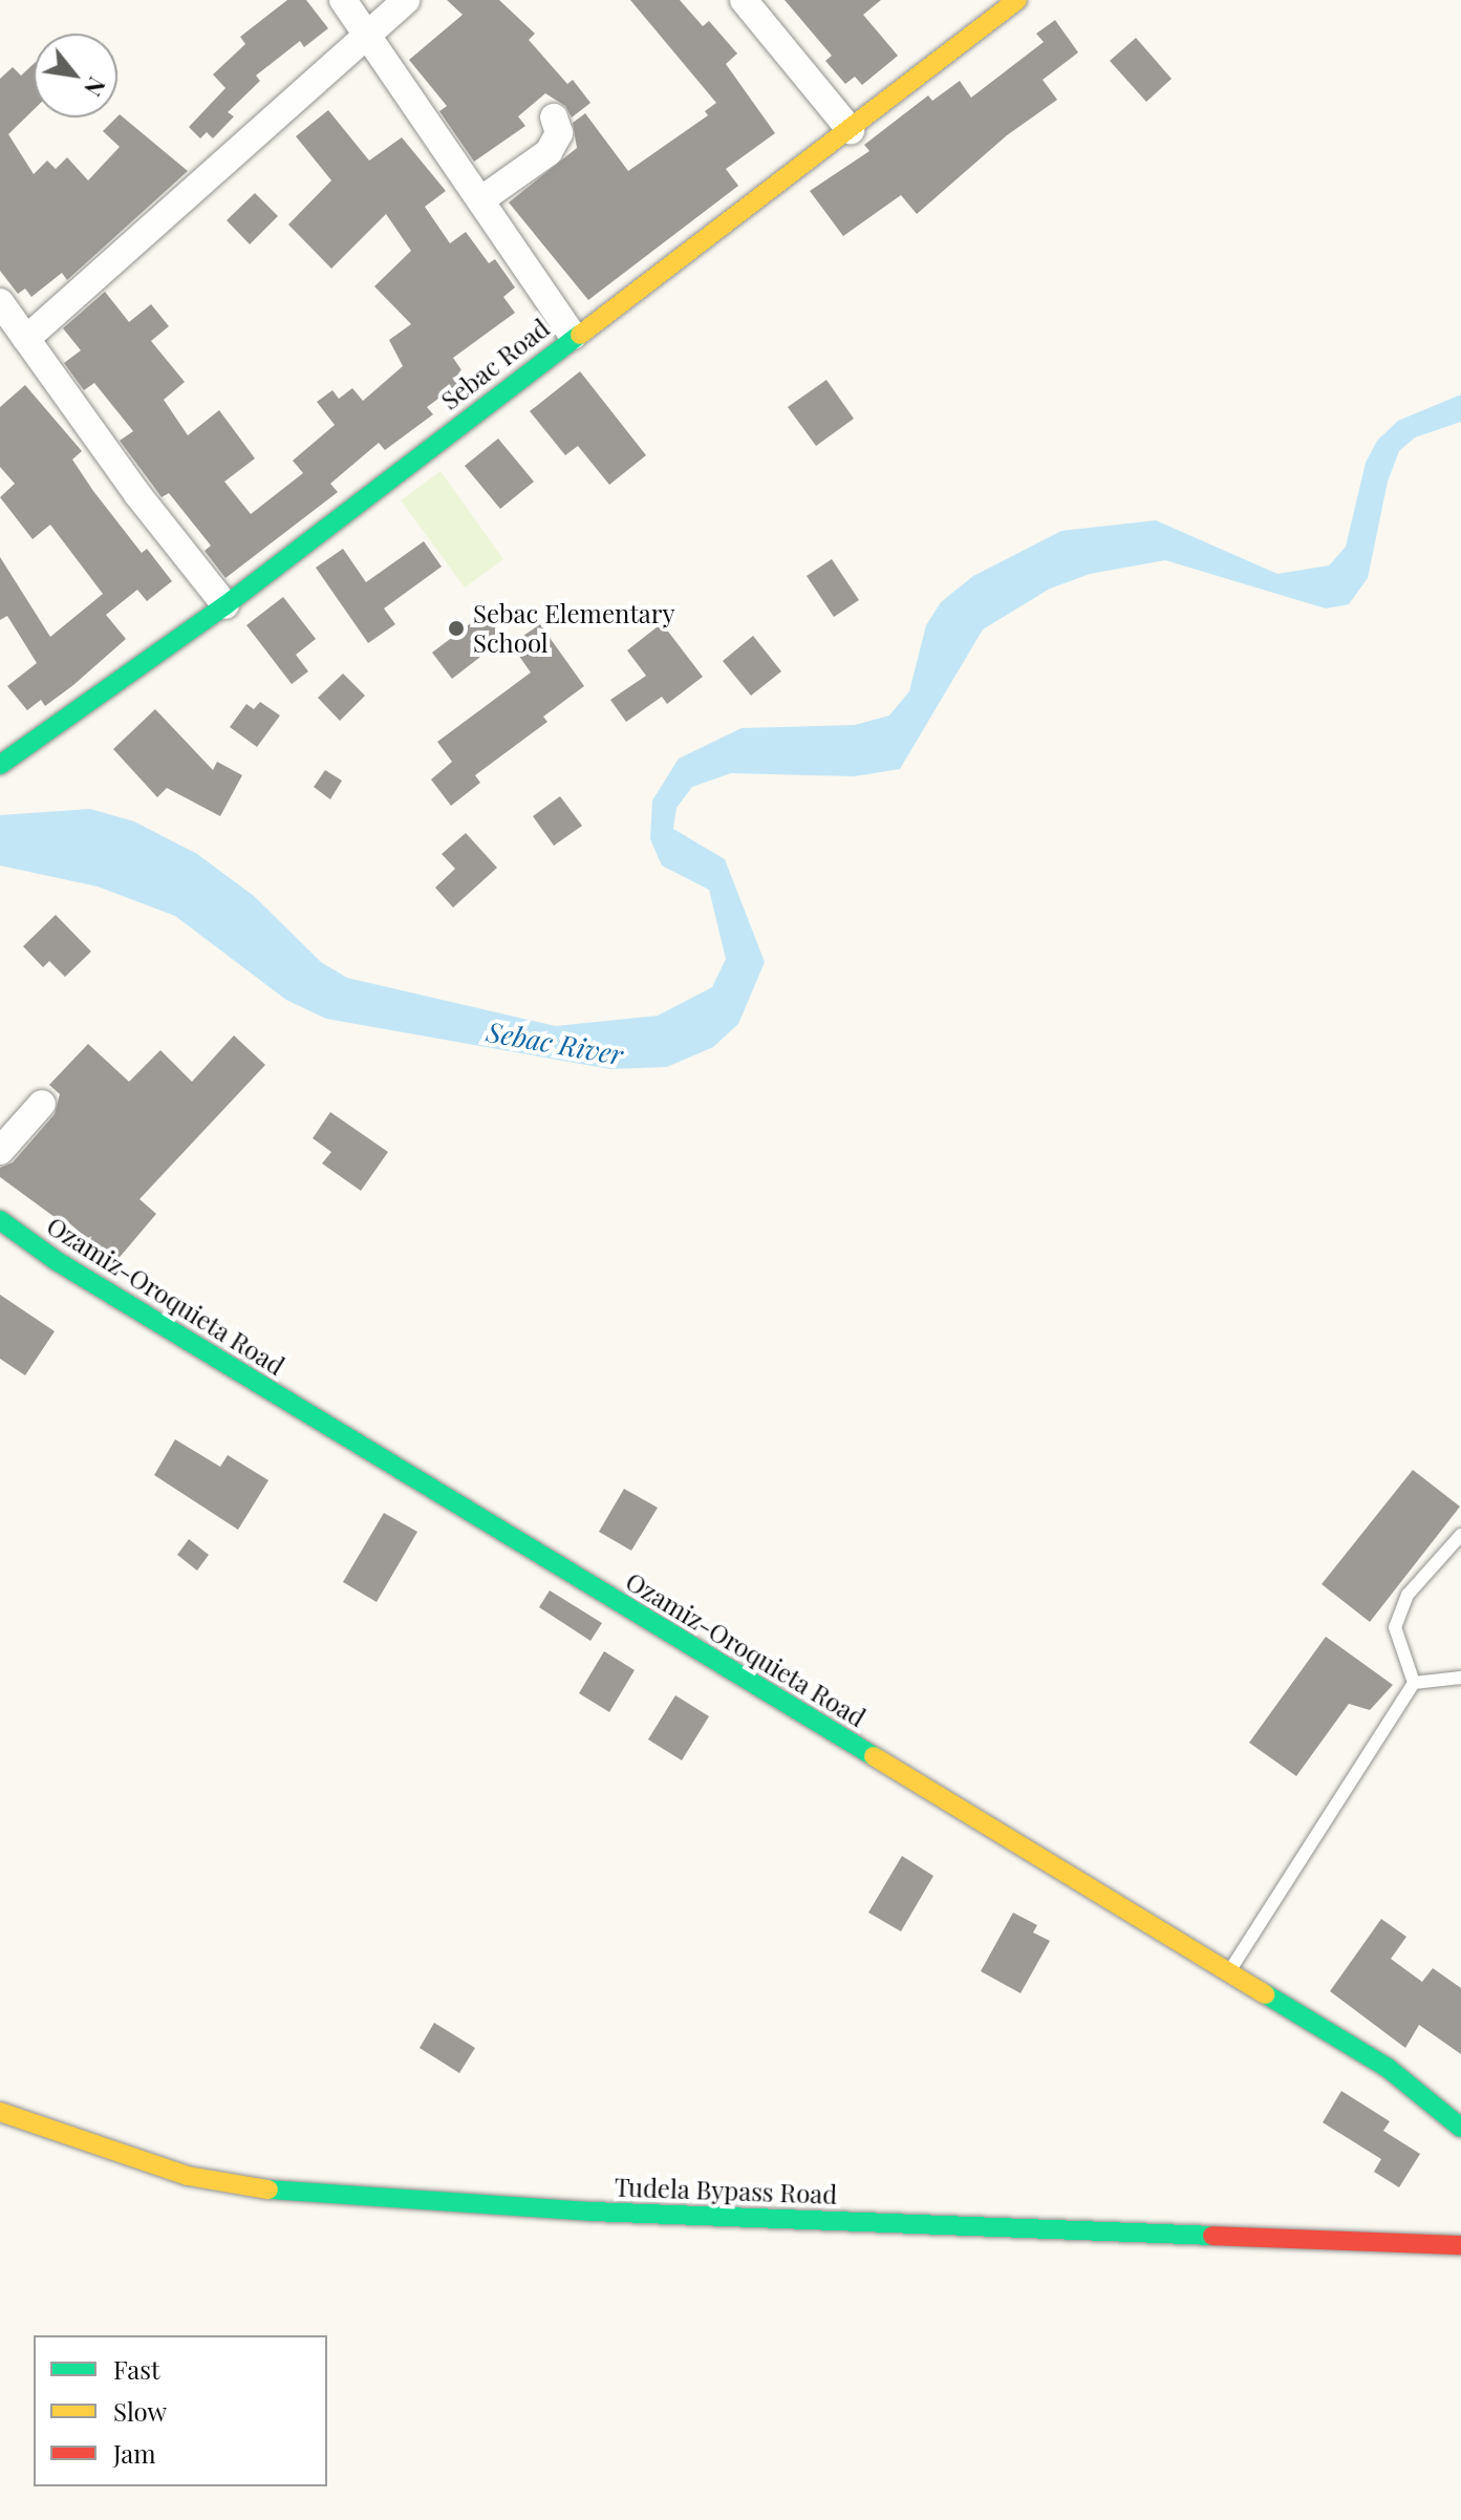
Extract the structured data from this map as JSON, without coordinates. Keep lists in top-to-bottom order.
{
  "streets": {
    "main road": ["Sebac Road", "Ozamiz-Oroquieta Road", "Tudela Bypass Road"]
  },
  "water": ["Sebac River"],
  "places": ["Sebac Elementary School"],
  "legend": ["Fast", "Slow", "Jam"],
  "north": "bottom right"
}
